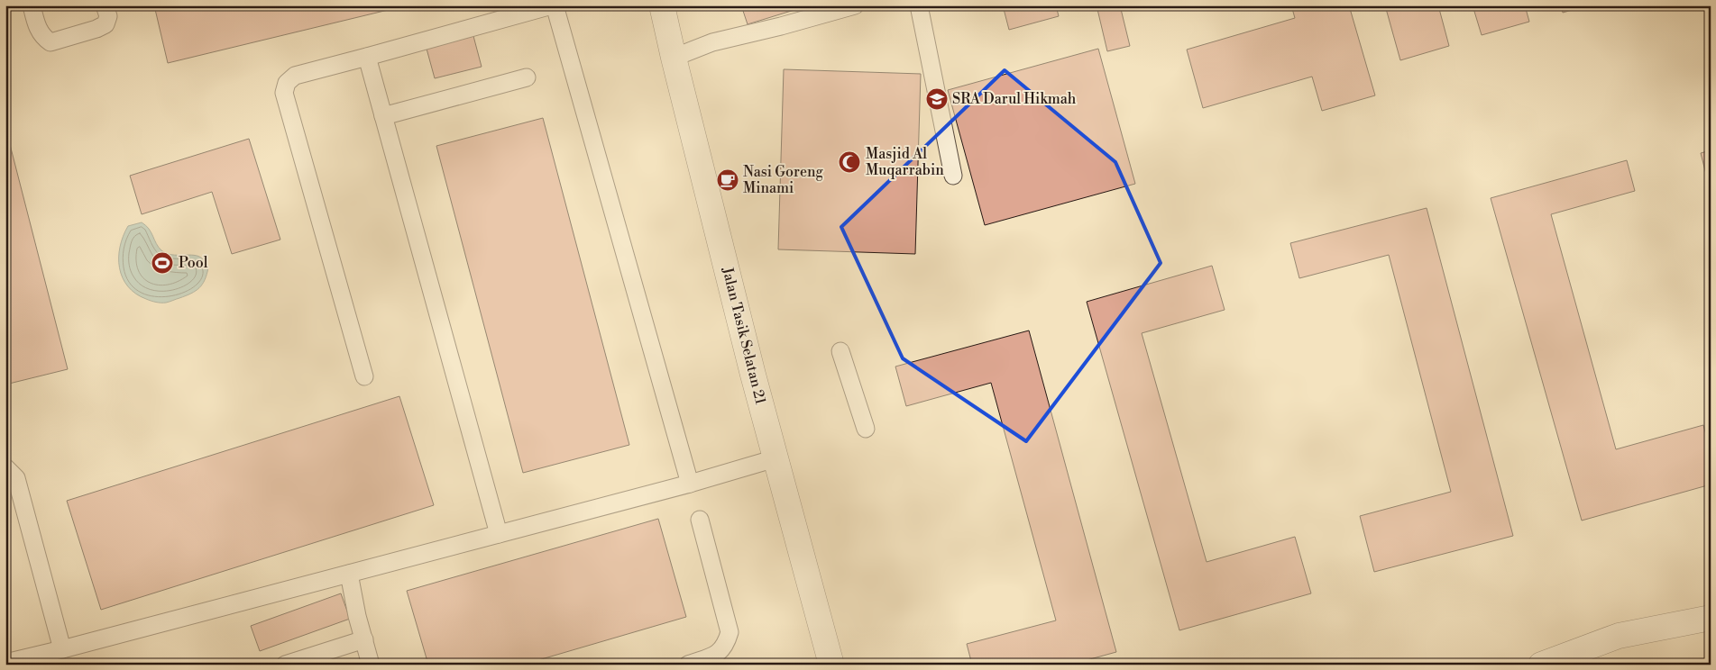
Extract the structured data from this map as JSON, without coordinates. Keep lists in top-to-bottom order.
{
  "streets": {
    "street": ["Jalan Tasik Selatan 21"]
  },
  "places": {
    "school or university": ["SRA Darul Hikmah"],
    "mosque": ["Masjid Al Muqarrabin"],
    "cafe": ["Nasi Goreng Minami"],
    "sports": ["Pool"]
  }
}
